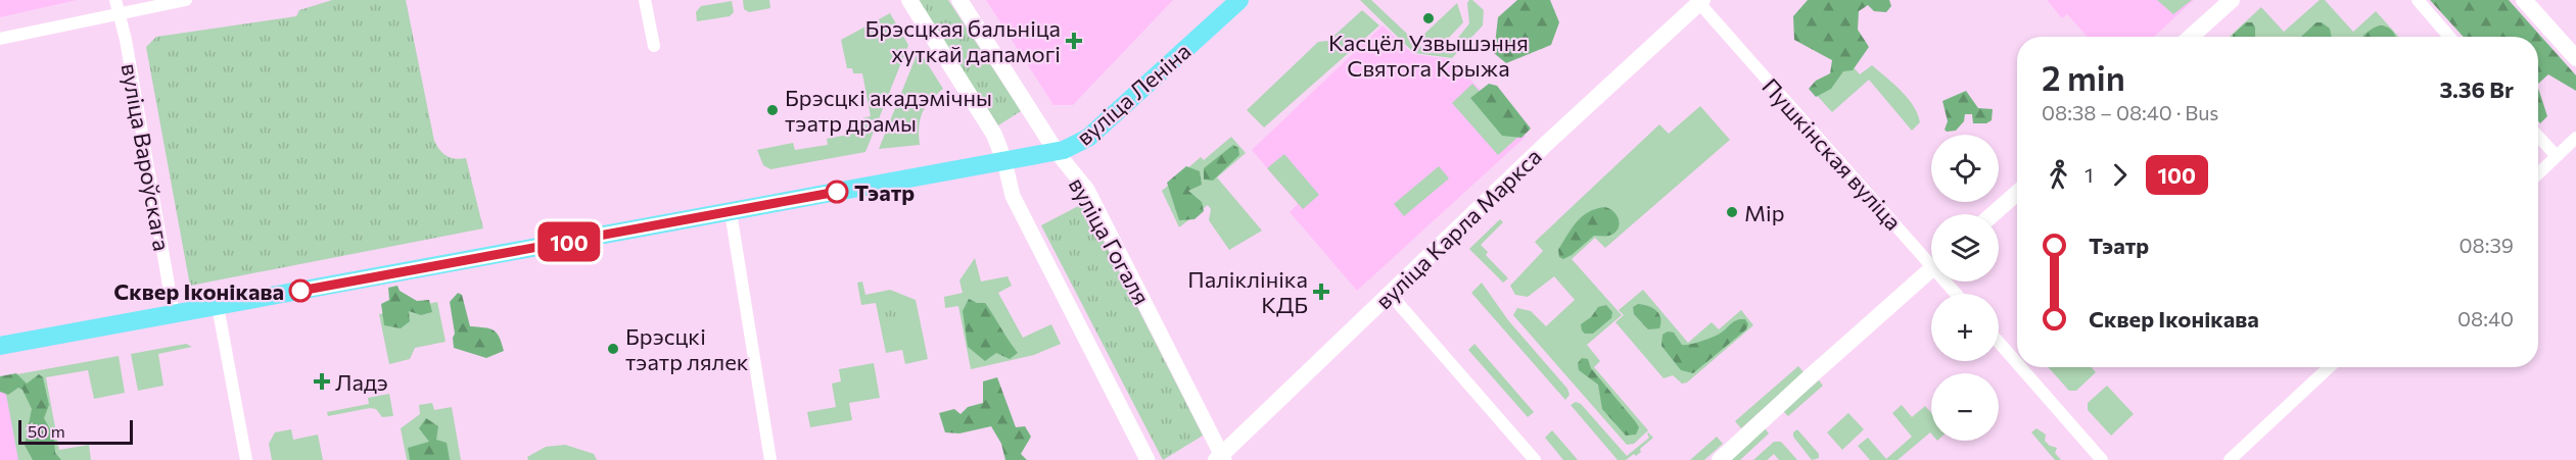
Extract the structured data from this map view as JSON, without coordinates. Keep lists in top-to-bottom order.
{
  "streets": {
    "main road": ["вуліца Леніна", "вуліца Карла Маркса", "вуліца Гогаля"],
    "street": ["Пушкінская вуліца", "вуліца Вароўскага"]
  },
  "crossings": [
    ["вуліца Леніна", "вуліца Вароўскага"],
    ["вуліца Леніна", "вуліца Гогаля"],
    ["Пушкінская вуліца", "вуліца Карла Маркса"],
    ["вуліца Карла Маркса", "вуліца Гогаля"]
  ],
  "places": {
    "other": [
      "Касцёл Узвышэння Святога Крыжа",
      "Брэсцкі акадэмічны тэатр драмы",
      "Тэатр",
      "Мір",
      "Сквер Іконікава",
      "Брэсцкі тэатр лялек"
    ],
    "health": ["Брэсцкая бальніца хуткай дапамогі", "Паліклініка КДБ", "Ладэ"]
  },
  "lines": ["bus line 100"],
  "scale_bar": "50 m",
  "page": {
    "on_map": "100",
    "heading": ["2 min", "08:38 – 08:40 · Bus", "3.36 Br"],
    "map_buttons": ["+", "−"],
    "legs": ["1", "100"],
    "list": [
      {
        "name": "Тэатр",
        "value": "08:39"
      },
      {
        "name": "Сквер Іконікава",
        "value": "08:40"
      }
    ],
    "scale": "50 m"
  }
}
